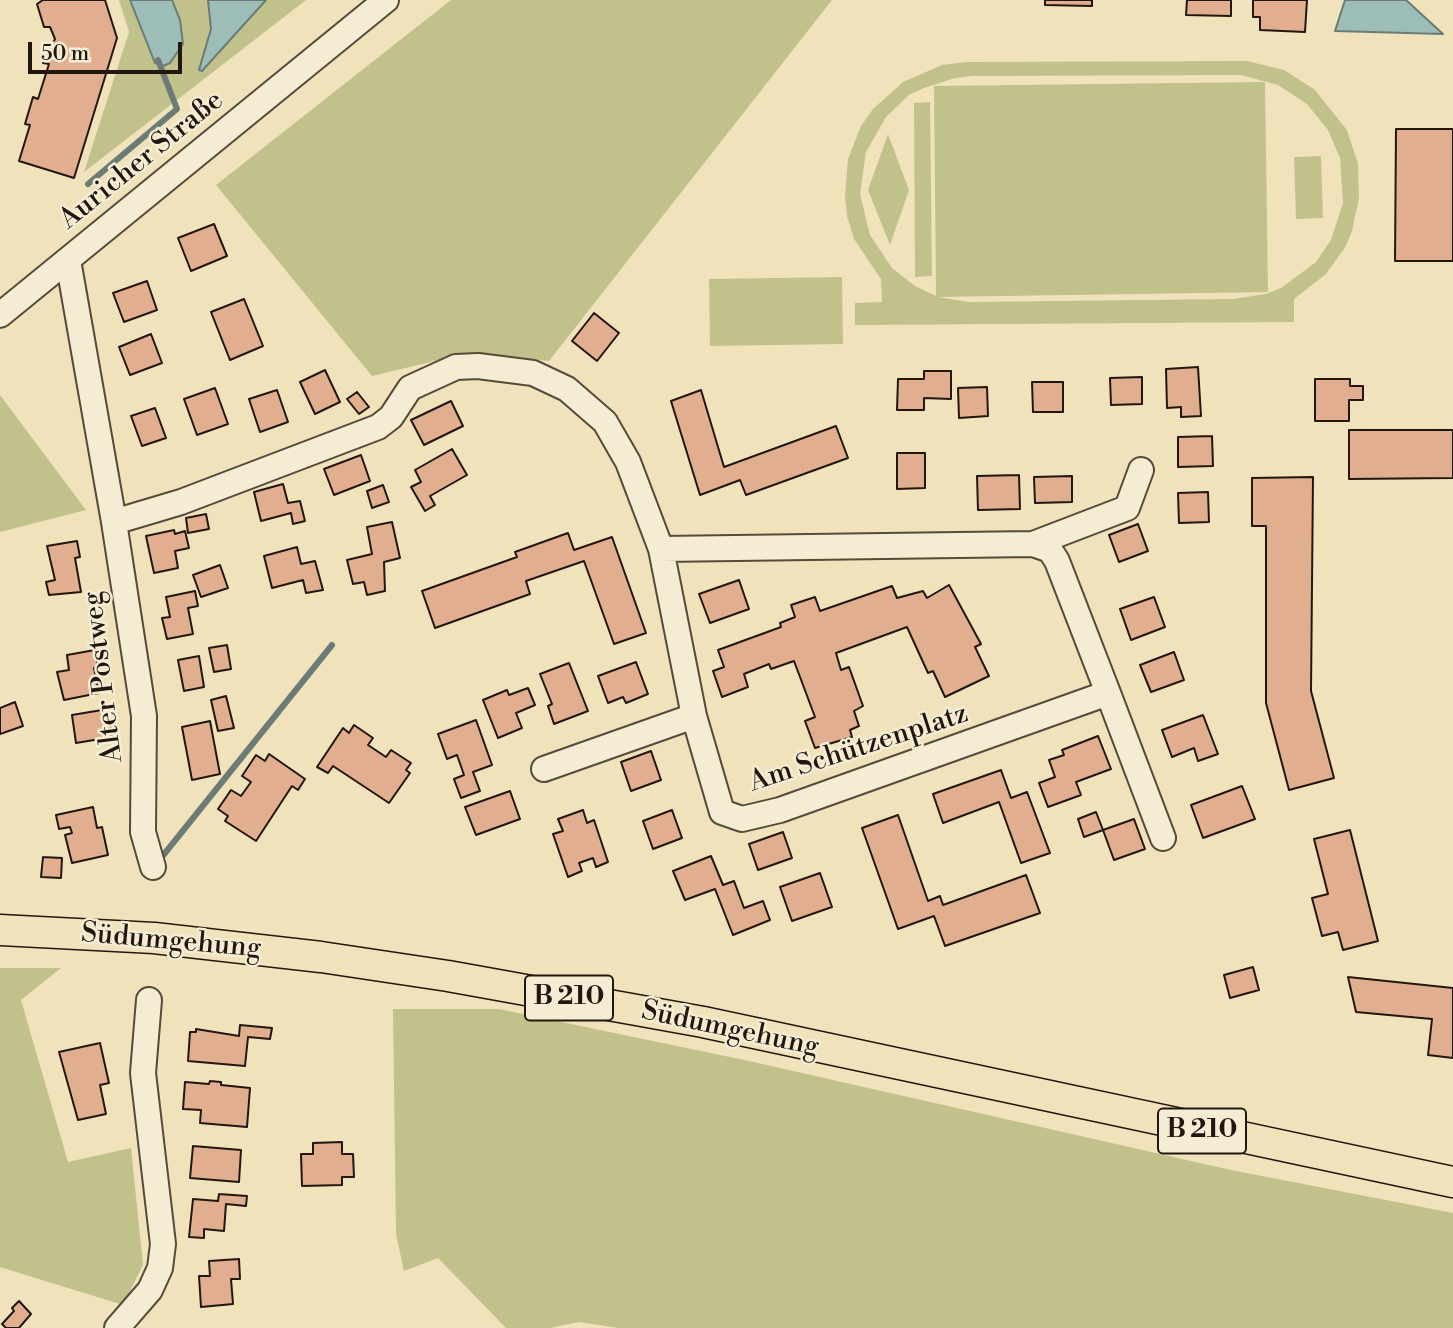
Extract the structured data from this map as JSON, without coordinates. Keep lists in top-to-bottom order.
{
  "streets": {
    "main road": ["Südumgehung", "B 210"],
    "street": ["Auricher Straße", "Alter Postweg", "Am Schützenplatz"]
  },
  "crossings": [
    ["Auricher Straße", "Alter Postweg"],
    ["Alter Postweg", "Am Schützenplatz"]
  ],
  "scale_bar": "50 m"
}
